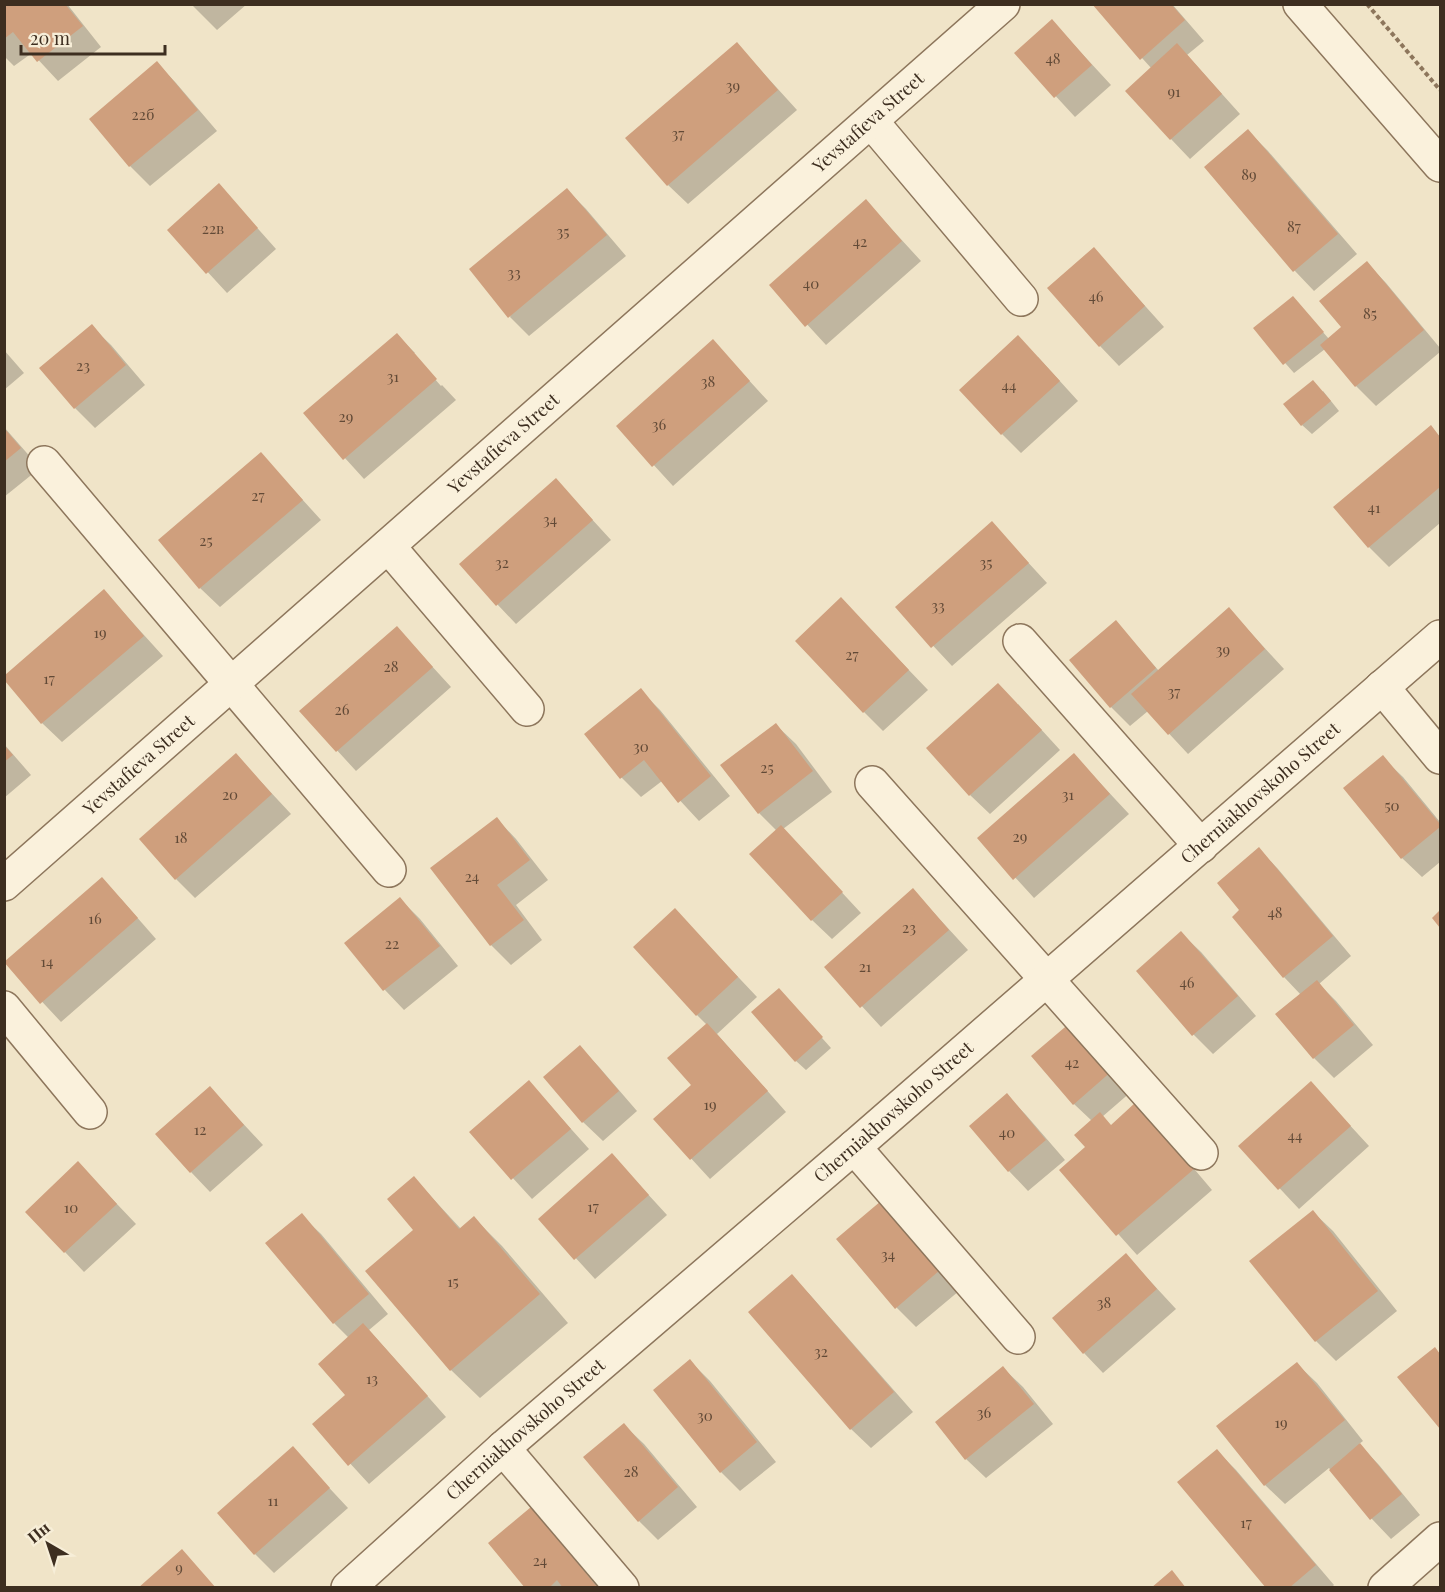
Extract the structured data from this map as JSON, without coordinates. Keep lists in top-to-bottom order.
{
  "streets": {
    "street": ["Yevstafieva Street", "Cherniakhovskoho Street"]
  },
  "house_numbers": [
    "48",
    "39",
    "91",
    "22б",
    "37",
    "89",
    "87",
    "22в",
    "35",
    "42",
    "33",
    "40",
    "46",
    "85",
    "23",
    "31",
    "38",
    "44",
    "29",
    "36",
    "27",
    "41",
    "34",
    "25",
    "32",
    "35",
    "33",
    "19",
    "39",
    "27",
    "28",
    "17",
    "37",
    "26",
    "30",
    "25",
    "20",
    "31",
    "50",
    "29",
    "18",
    "24",
    "48",
    "16",
    "23",
    "22",
    "14",
    "21",
    "46",
    "42",
    "19",
    "12",
    "40",
    "44",
    "17",
    "10",
    "34",
    "15",
    "38",
    "32",
    "13",
    "36",
    "30",
    "19",
    "28",
    "11",
    "17",
    "24",
    "9"
  ],
  "scale_bar": "20 m",
  "north": "top left"
}
